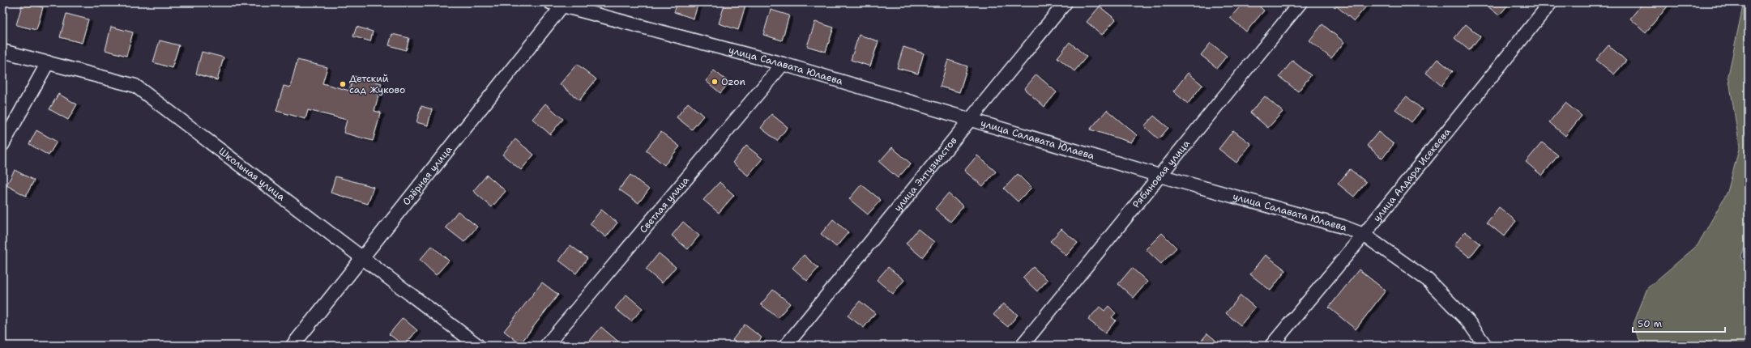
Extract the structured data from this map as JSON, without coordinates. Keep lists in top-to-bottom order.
{
  "streets": {
    "street": [
      "улица Салавата Юлаева",
      "Школьная улица",
      "улица Энтузиастов",
      "Рябиновая улица",
      "улица Алдара Исекеева",
      "Озёрная улица",
      "Светлая улица"
    ]
  },
  "crossings": [
    ["улица Салавата Юлаева", "улица Энтузиастов"],
    ["улица Салавата Юлаева", "Рябиновая улица"],
    ["улица Салавата Юлаева", "улица Алдара Исекеева"],
    ["улица Салавата Юлаева", "Озёрная улица"],
    ["улица Салавата Юлаева", "Светлая улица"],
    ["Школьная улица", "Озёрная улица"]
  ],
  "places": ["Ozon", "Детский сад Жуково"],
  "scale_bar": "50 m"
}
